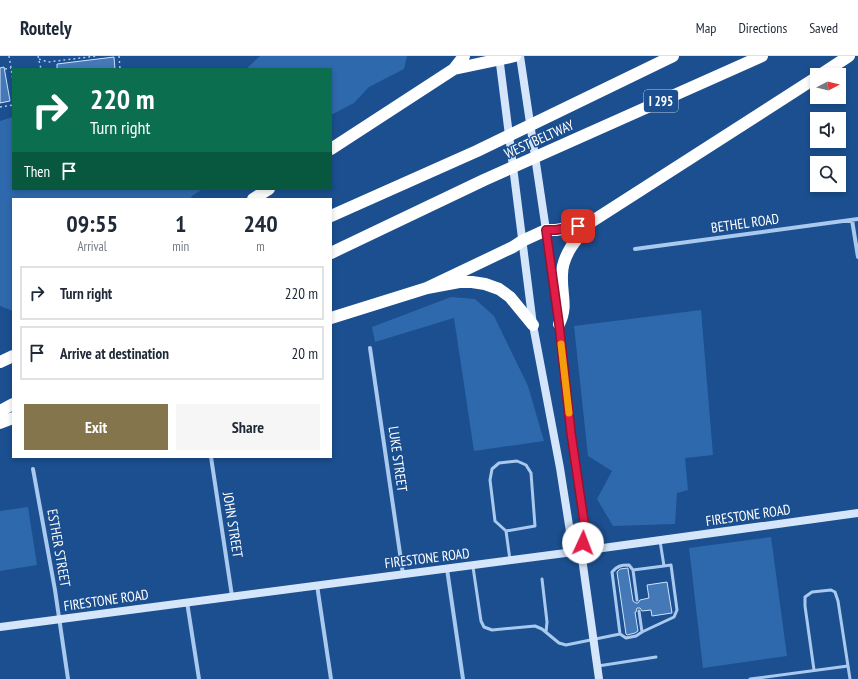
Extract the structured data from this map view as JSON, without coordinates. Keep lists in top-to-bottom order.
{
  "streets": {
    "highway": ["I 295", "WEST BELTWAY"],
    "main road": ["FIRESTONE ROAD"],
    "street": [
      "BETHEL ROAD",
      "LUKE STREET",
      "JOHN STREET",
      "ESTHER STREET"
    ]
  },
  "crossings": [
    ["LUKE STREET", "FIRESTONE ROAD"],
    ["FIRESTONE ROAD", "JOHN STREET"],
    ["FIRESTONE ROAD", "ESTHER STREET"]
  ],
  "north": "right",
  "page": {
    "header": "Routely",
    "nav": ["Map", "Directions", "Saved"],
    "turn": ["220 m", "Turn right"],
    "then": "Then",
    "eta": [
      "09:55",
      "Arrival",
      "1",
      "min",
      "240",
      "m"
    ],
    "list": [
      {
        "name": "Turn right",
        "value": "220 m"
      },
      {
        "name": "Arrive at destination",
        "value": "20 m"
      }
    ],
    "buttons": ["Exit", "Share"]
  }
}
